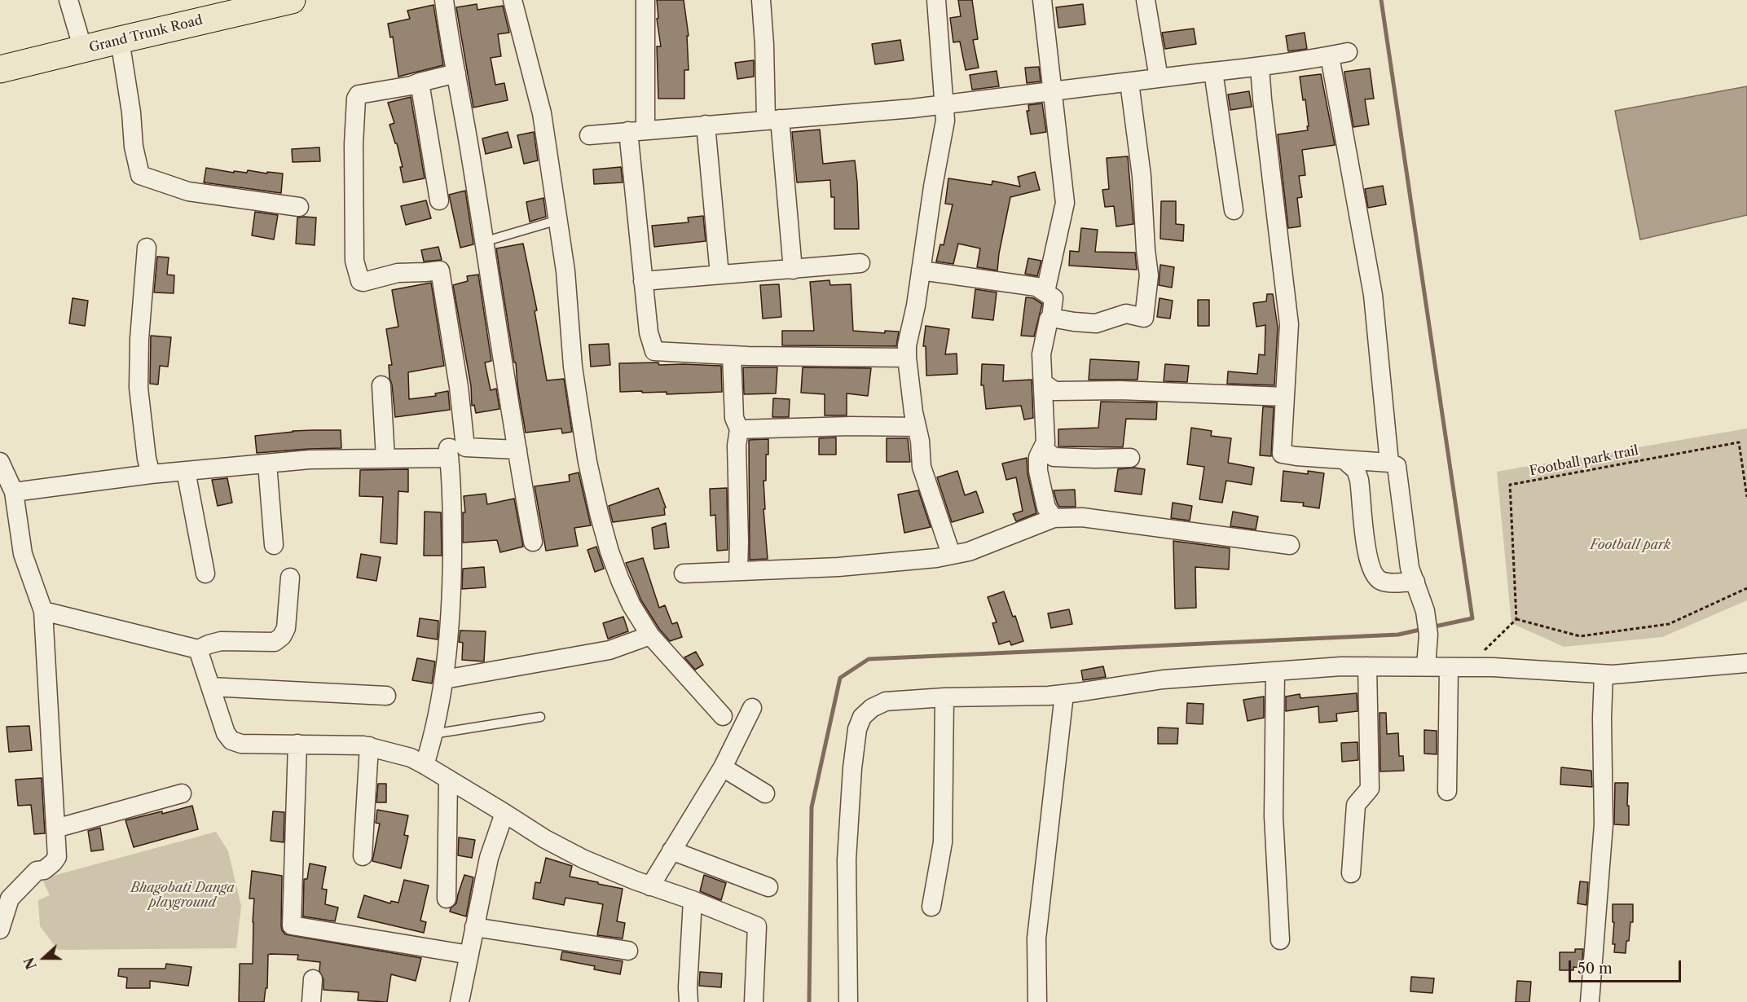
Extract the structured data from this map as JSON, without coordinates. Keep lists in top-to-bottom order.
{
  "streets": {
    "main road": ["Grand Trunk Road"],
    "path": ["Football park trail"]
  },
  "parks": ["Football park", "Bhagobati Danga playground"],
  "scale_bar": "50 m",
  "north": "left"
}
